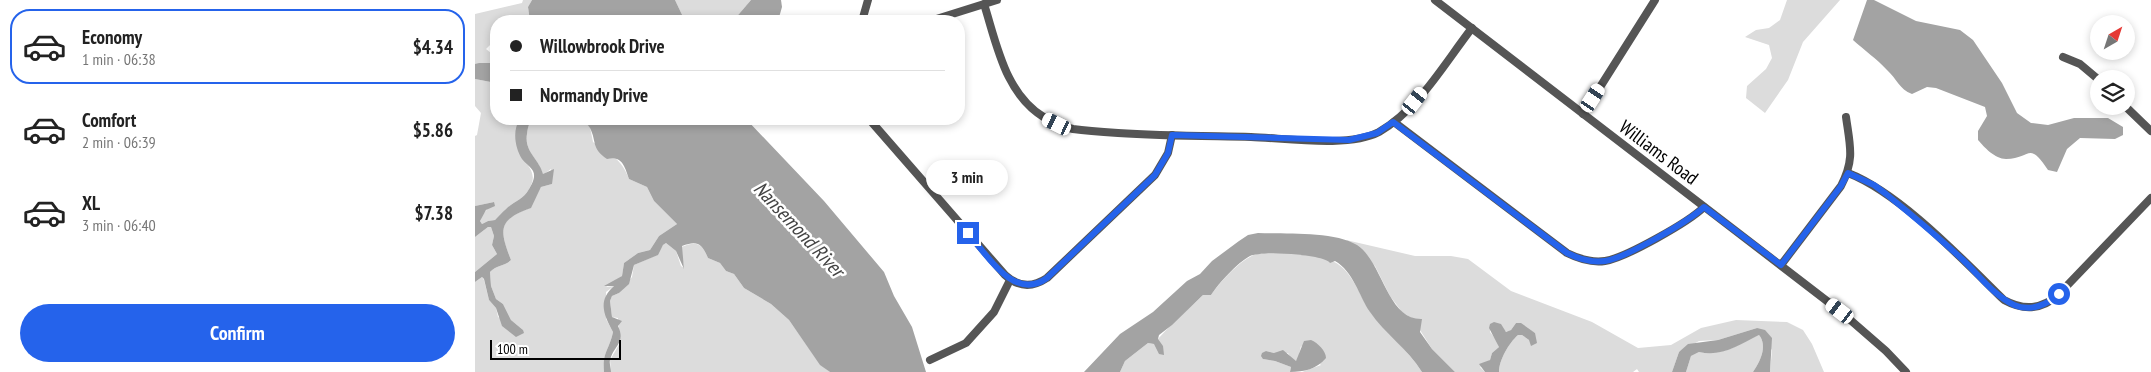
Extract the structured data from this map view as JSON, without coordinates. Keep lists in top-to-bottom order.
{
  "streets": {
    "street": ["Williams Road"]
  },
  "water": ["Nansemond River"],
  "scale_bar": "100 m",
  "north": "top right",
  "page": {
    "list": [
      {
        "name": "Economy",
        "note": "1 min · 06:38",
        "value": "$4.34"
      },
      {
        "name": "Comfort",
        "note": "2 min · 06:39",
        "value": "$5.86"
      },
      {
        "name": "XL",
        "note": "3 min · 06:40",
        "value": "$7.38"
      }
    ],
    "banner": ["Willowbrook Drive", "Normandy Drive"],
    "bubble": "3 min",
    "buttons": "Confirm",
    "scale": "100 m"
  }
}
